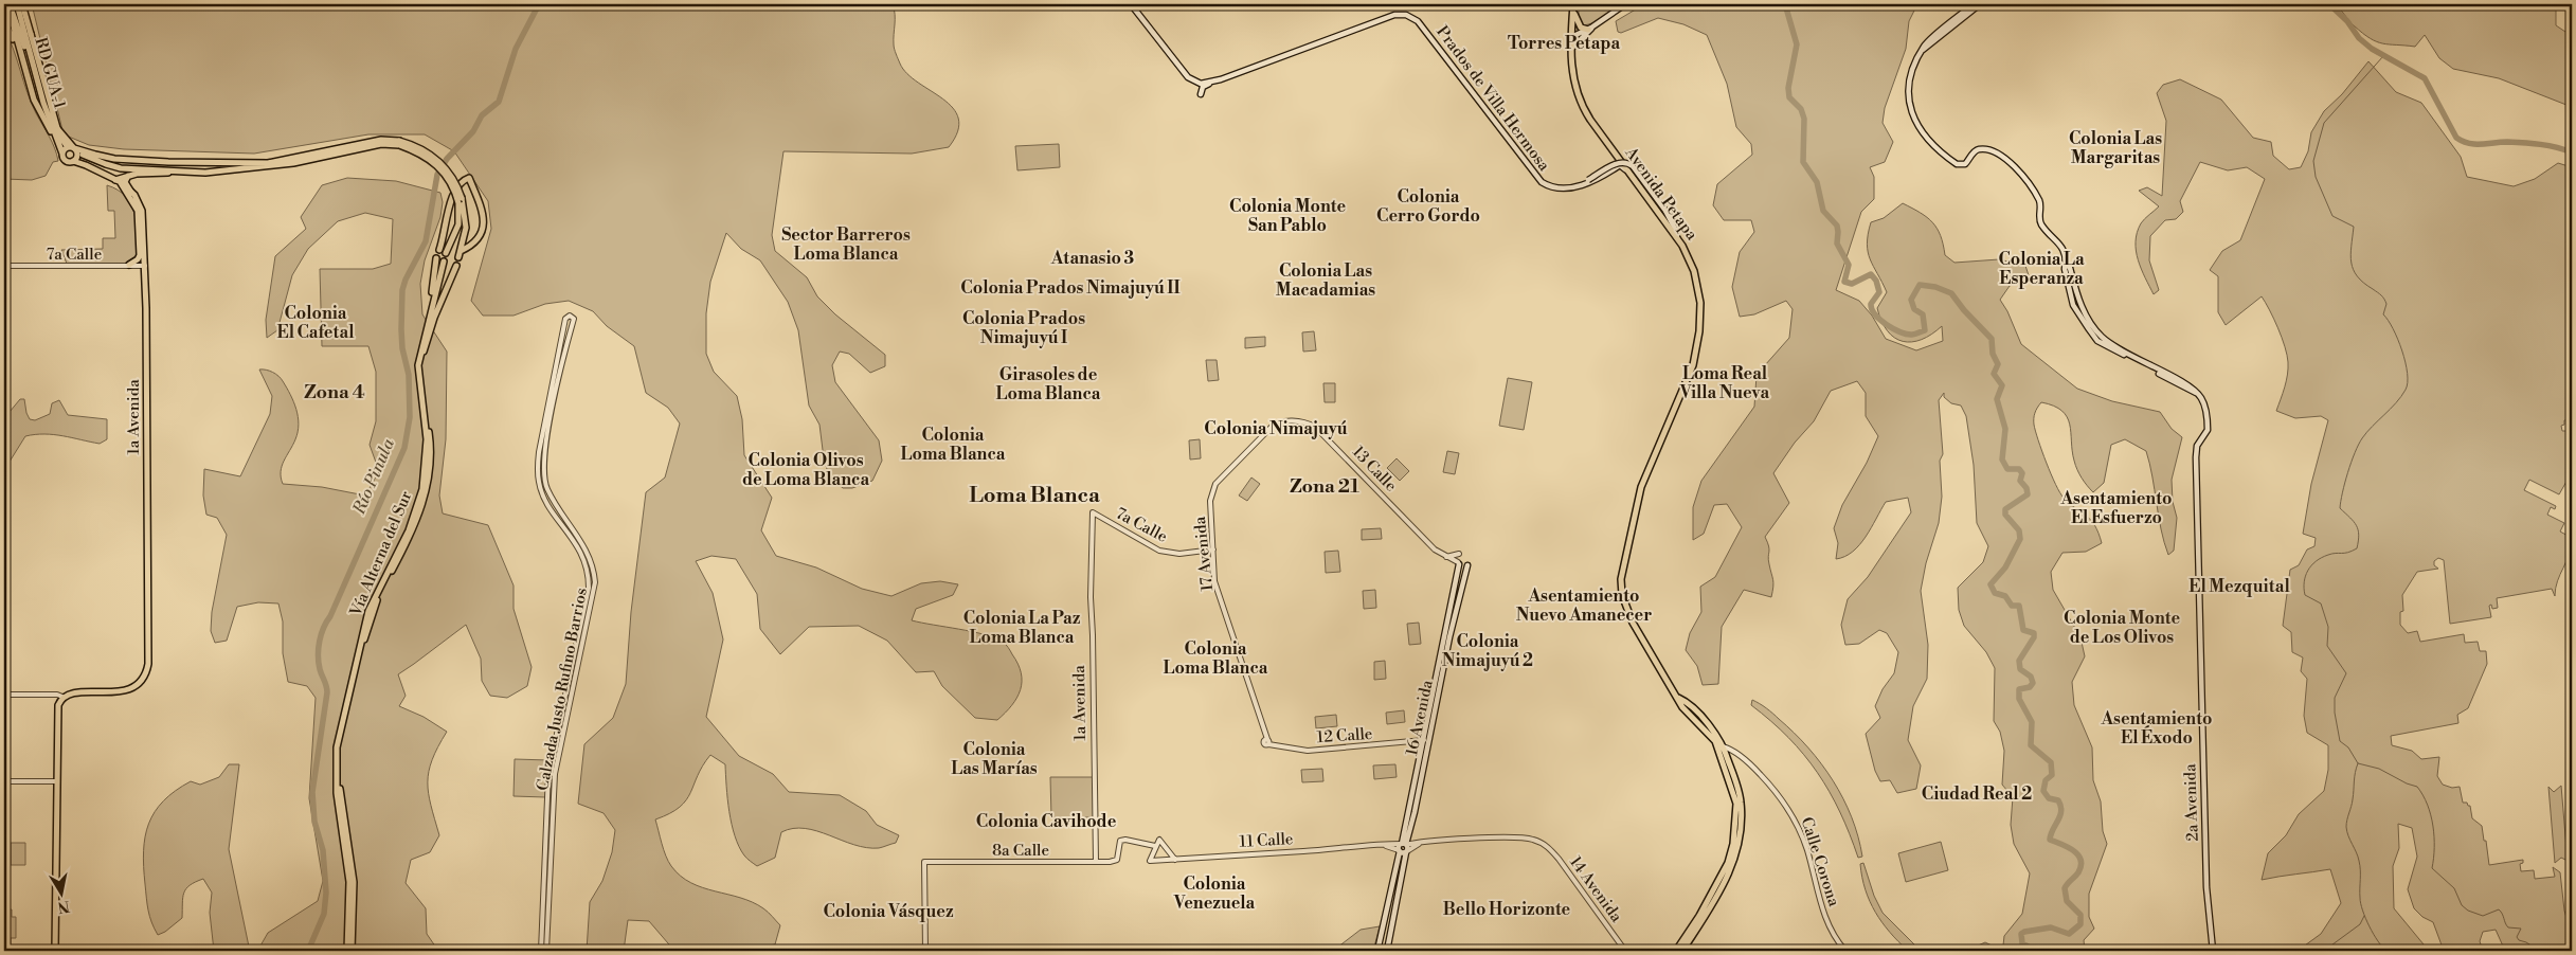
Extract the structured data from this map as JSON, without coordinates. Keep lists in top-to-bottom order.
{
  "streets": {
    "main road": [
      "RD GUA-1",
      "Prados de Villa Hermosa",
      "Avenida Petapa",
      "1a Avenida",
      "Vía Alterna del Sur",
      "16 Avenida",
      "2a Avenida"
    ],
    "street": [
      "7a Calle",
      "13 Calle",
      "17 Avenida",
      "Calzada Justo Rufino Barrios",
      "12 Calle",
      "11 Calle",
      "8a Calle",
      "Calle Corona",
      "14 Avenida"
    ]
  },
  "crossings": [
    ["RD GUA-1", "1a Avenida"],
    ["Prados de Villa Hermosa", "Avenida Petapa"],
    ["Avenida Petapa", "Calle Corona"],
    ["7a Calle", "1a Avenida"],
    ["7a Calle", "17 Avenida"],
    ["1a Avenida", "8a Calle"],
    ["13 Calle", "17 Avenida"],
    ["13 Calle", "16 Avenida"],
    ["17 Avenida", "12 Calle"],
    ["16 Avenida", "12 Calle"],
    ["16 Avenida", "11 Calle"],
    ["11 Calle", "8a Calle"],
    ["11 Calle", "14 Avenida"]
  ],
  "districts": [
    "Torres Petapa",
    "Colonia Las Margaritas",
    "Colonia Cerro Gordo",
    "Colonia Monte San Pablo",
    "Sector Barreros Loma Blanca",
    "Atanasio 3",
    "Colonia La Esperanza",
    "Colonia Las Macadamias",
    "Colonia Prados Nimajuyú II",
    "Colonia El Cafetal",
    "Colonia Prados Nimajuyú I",
    "Loma Real Villa Nueva",
    "Girasoles de Loma Blanca",
    "Zona 4",
    "Colonia Nimajuyú",
    "Colonia Loma Blanca",
    "Colonia Olivos de Loma Blanca",
    "Zona 21",
    "Loma Blanca",
    "Asentamiento El Esfuerzo",
    "El Mezquital",
    "Asentamiento Nuevo Amanecer",
    "Colonia La Paz Loma Blanca",
    "Colonia Monte de Los Olivos",
    "Colonia Nimajuyú 2",
    "Colonia Loma Blanca",
    "Asentamiento El Éxodo",
    "Colonia Las Marías",
    "Ciudad Real 2",
    "Colonia Cavihode",
    "Colonia Venezuela",
    "Bello Horizonte",
    "Colonia Vásquez"
  ],
  "water": ["Río Pinula"],
  "north": "bottom"
}
